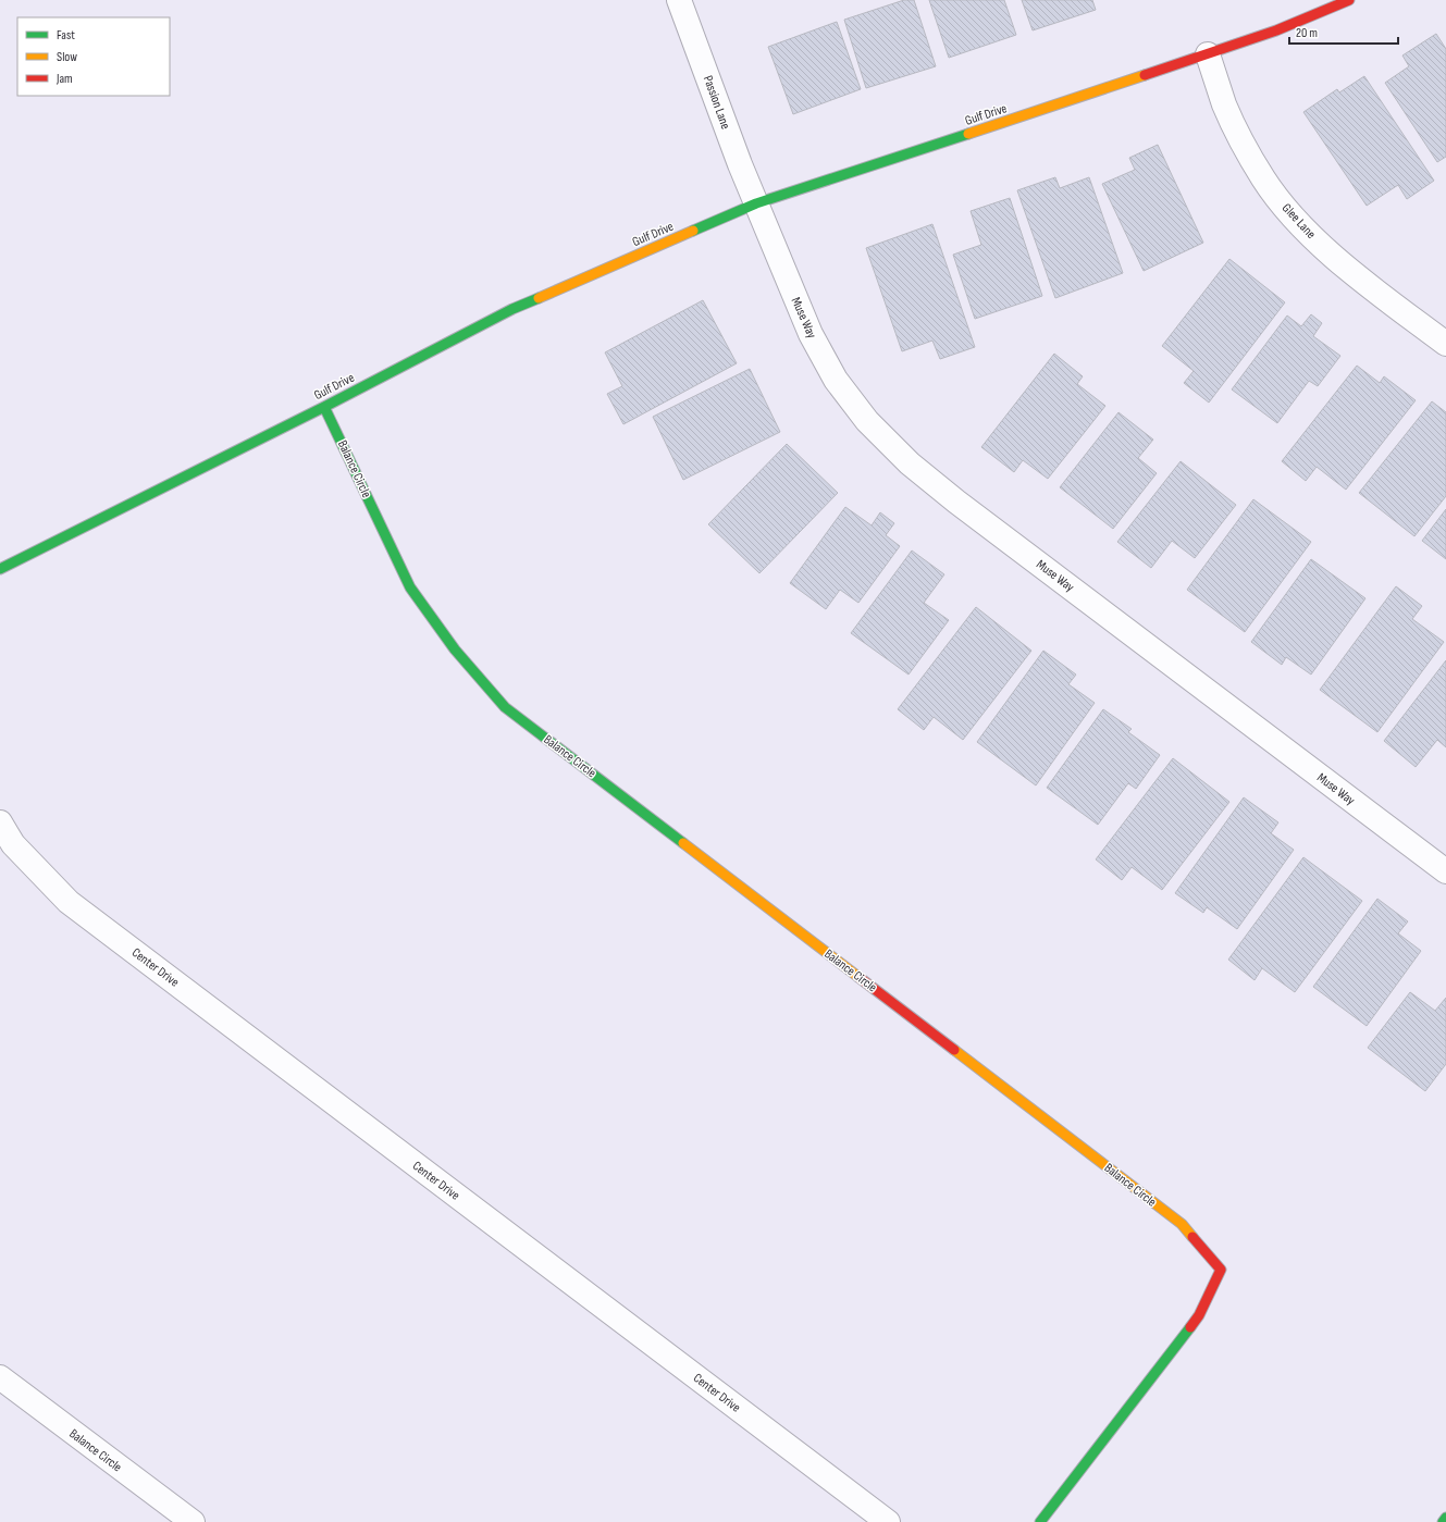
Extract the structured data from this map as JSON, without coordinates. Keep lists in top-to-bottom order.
{
  "streets": {
    "street": [
      "Passion Lane",
      "Gulf Drive",
      "Glee Lane",
      "Muse Way",
      "Balance Circle",
      "Center Drive"
    ]
  },
  "crossings": [
    ["Passion Lane", "Gulf Drive"],
    ["Passion Lane", "Muse Way"],
    ["Gulf Drive", "Glee Lane"],
    ["Gulf Drive", "Muse Way"],
    ["Gulf Drive", "Balance Circle"]
  ],
  "legend": ["Fast", "Slow", "Jam"],
  "scale_bar": "20 m"
}
